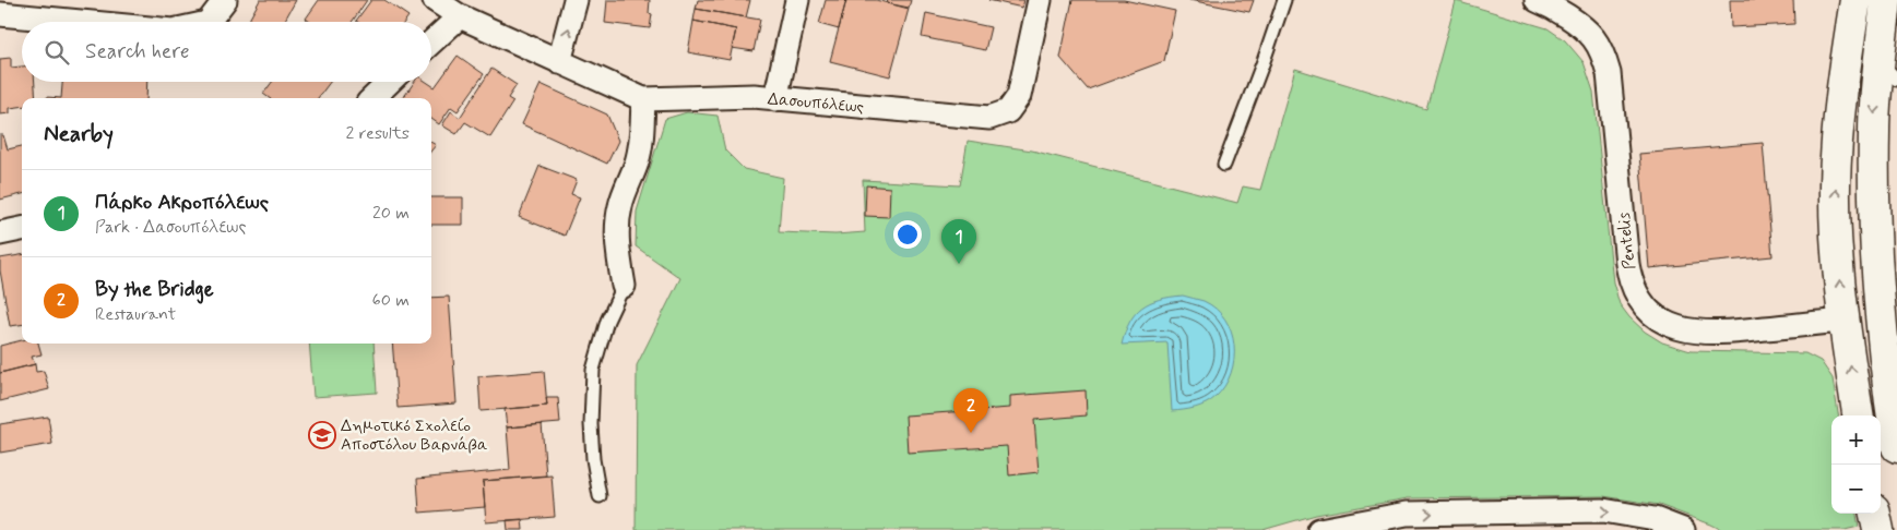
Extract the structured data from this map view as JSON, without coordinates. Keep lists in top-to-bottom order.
{
  "streets": {
    "street": ["Δασουπόλεως", "Pentelis"]
  },
  "places": {
    "school or university": ["Δημοτικό Σχολείο Αποστόλου Βαρνάβα"]
  },
  "page": {
    "search": "Search here",
    "heading": ["Nearby", "2 results"],
    "list": [
      {
        "mark": "1",
        "name": "Πάρκο Ακροπόλεως",
        "note": "Park · Δασουπόλεως",
        "value": "20 m"
      },
      {
        "mark": "2",
        "name": "By the Bridge",
        "note": "Restaurant",
        "value": "60 m"
      }
    ],
    "pins": ["1", "2"],
    "map_buttons": ["+", "−"]
  }
}
